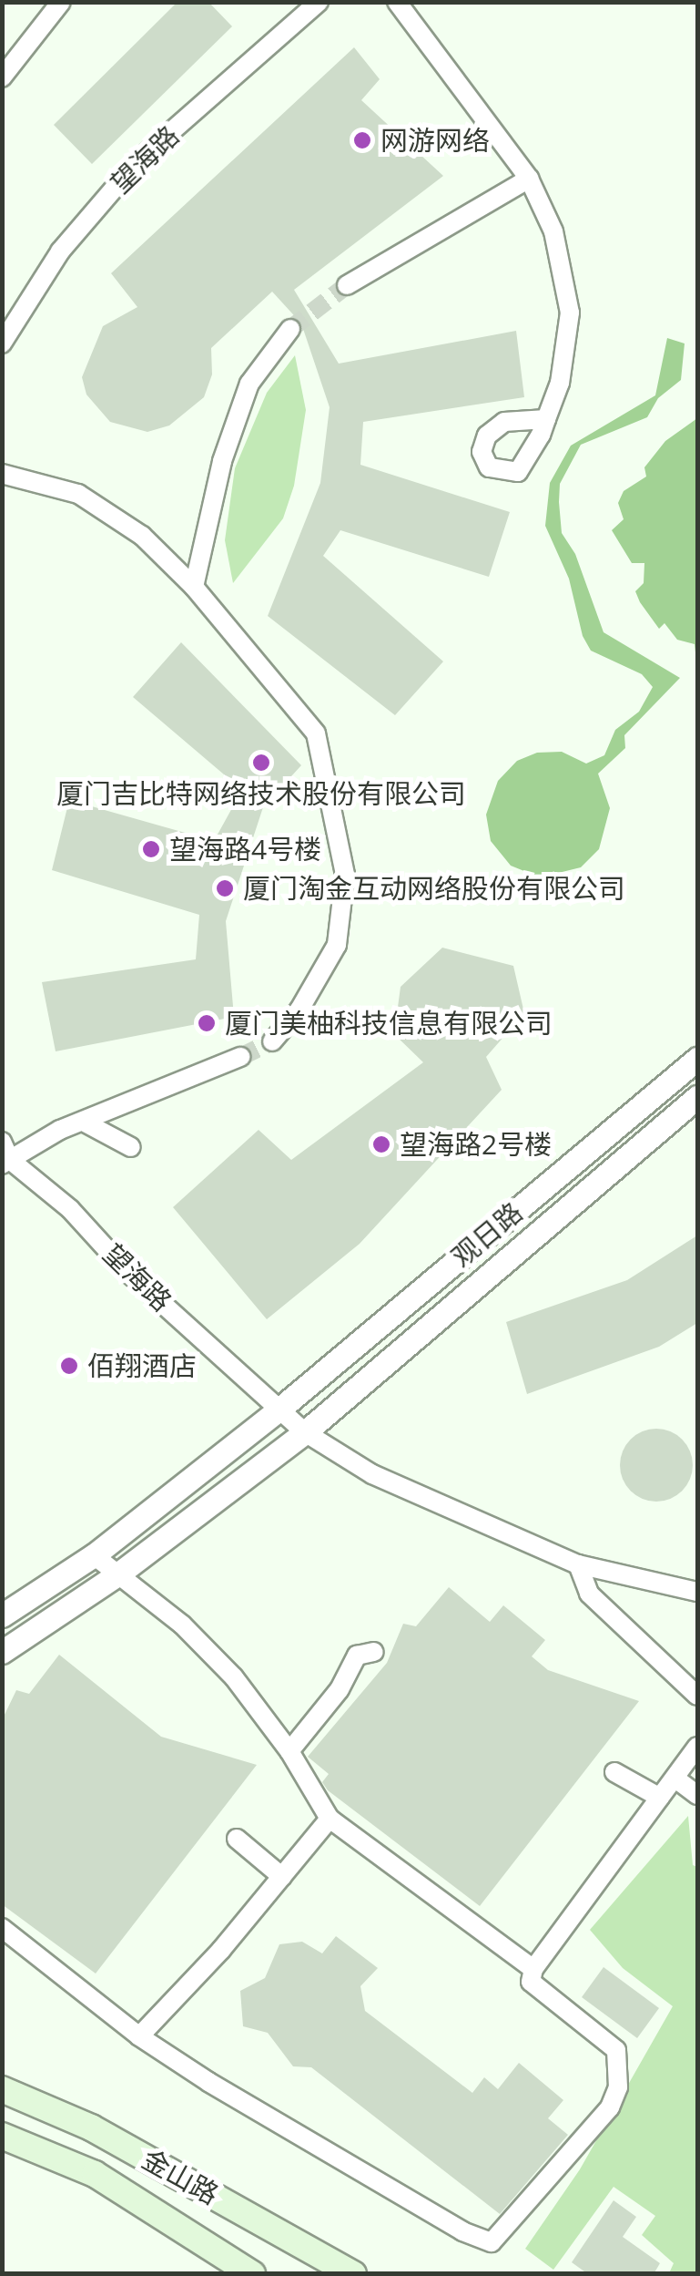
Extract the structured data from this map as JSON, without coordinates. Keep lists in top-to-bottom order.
{
  "streets": {
    "main road": ["金山路"],
    "street": ["望海路", "观日路"]
  },
  "crossings": [
    ["望海路", "观日路"]
  ],
  "places": [
    "网游网络",
    "厦门吉比特网络技术股份有限公司",
    "望海路4号楼",
    "厦门淘金互动网络股份有限公司",
    "厦门美柚科技信息有限公司",
    "望海路2号楼",
    "佰翔酒店"
  ]
}
